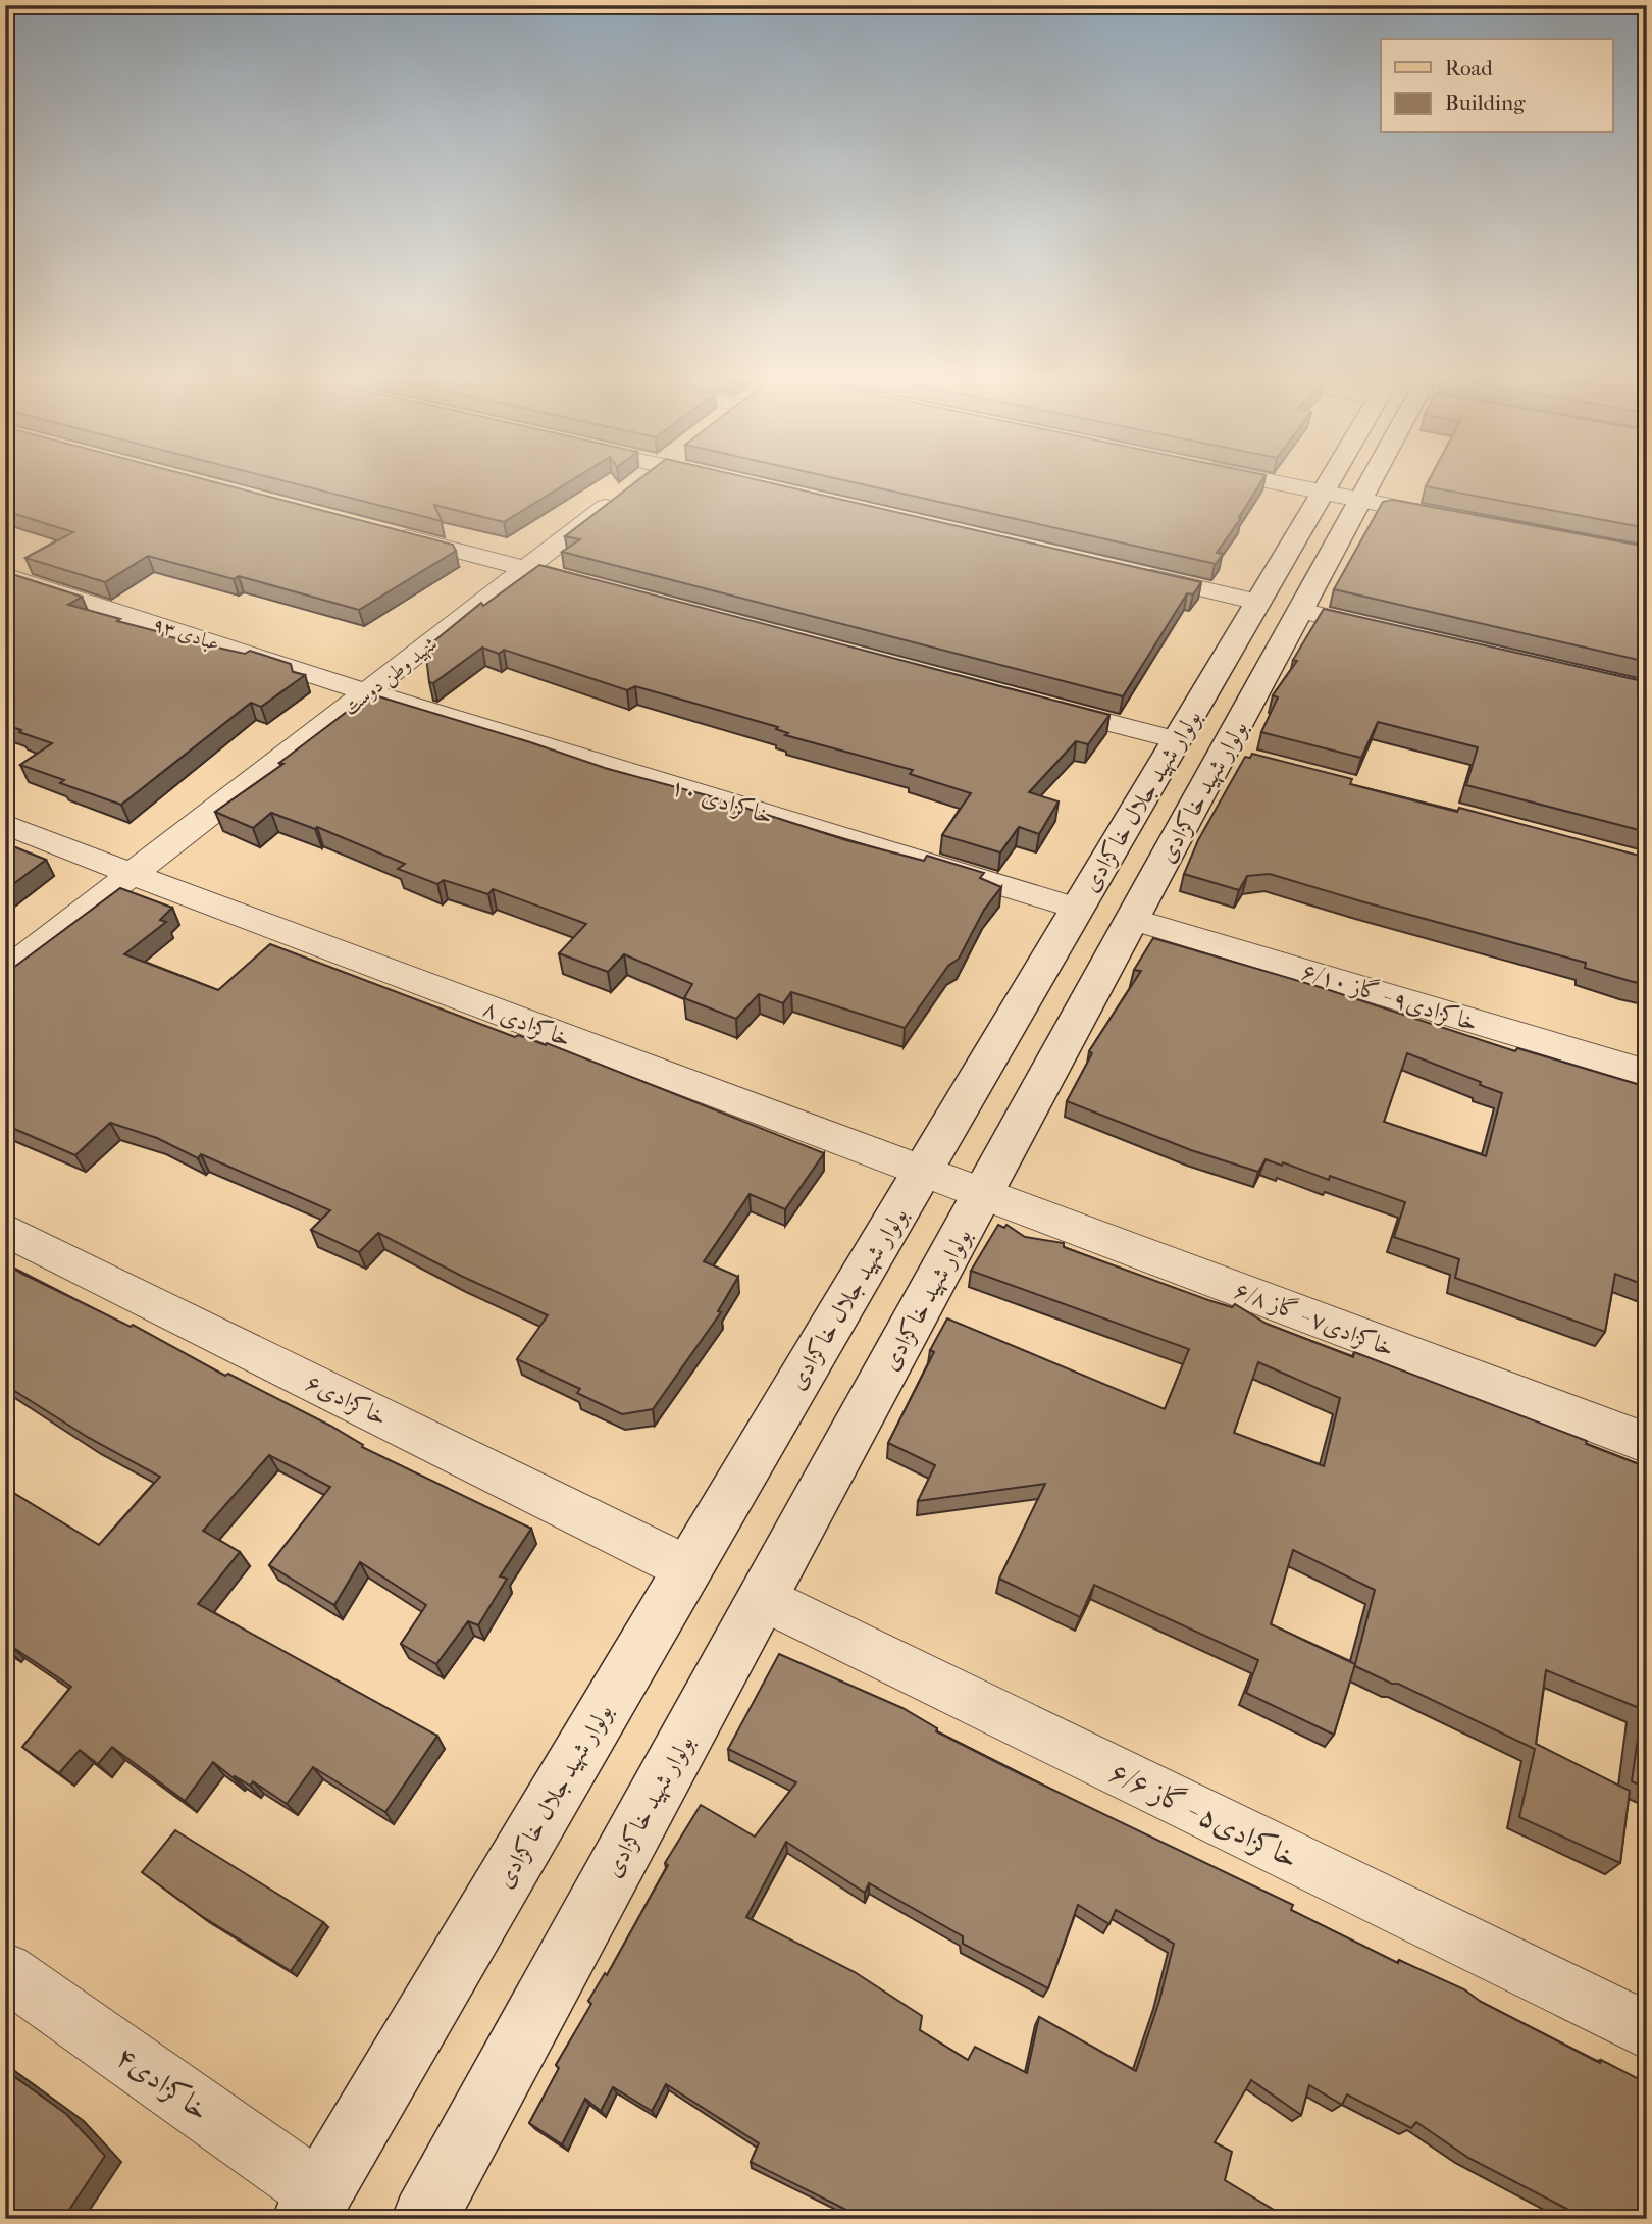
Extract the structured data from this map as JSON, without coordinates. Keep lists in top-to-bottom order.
{
  "streets": {
    "street": [
      "عبادی ۹۳",
      "شهید وطن دوست",
      "بولوار شهید خاکزادی",
      "خاکزادی ۱۰",
      "بولوار شهید جلال خاکزادی",
      "خاکزادی۹ - گاز ۶/۱۰",
      "خاکزادی ۸",
      "خاکزادی۷ - گاز ۶/۸",
      "خاکزادی۶",
      "خاکزادی۵ - گاز ۶/۶",
      "خاکزادی۴"
    ]
  },
  "crossings": [
    ["عبادی ۹۳", "شهید وطن دوست"],
    ["عبادی ۹۳", "خاکزادی ۱۰"],
    ["شهید وطن دوست", "خاکزادی ۱۰"],
    ["شهید وطن دوست", "خاکزادی ۸"],
    ["بولوار شهید خاکزادی", "بولوار شهید جلال خاکزادی"],
    ["بولوار شهید خاکزادی", "خاکزادی۹ - گاز ۶/۱۰"],
    ["بولوار شهید خاکزادی", "خاکزادی ۸"],
    ["بولوار شهید خاکزادی", "خاکزادی۷ - گاز ۶/۸"],
    ["بولوار شهید خاکزادی", "خاکزادی۵ - گاز ۶/۶"],
    ["خاکزادی ۱۰", "بولوار شهید جلال خاکزادی"],
    ["بولوار شهید جلال خاکزادی", "خاکزادی ۸"],
    ["بولوار شهید جلال خاکزادی", "خاکزادی۶"],
    ["بولوار شهید جلال خاکزادی", "خاکزادی۴"],
    ["خاکزادی ۸", "خاکزادی۷ - گاز ۶/۸"]
  ],
  "legend": ["Road", "Building"]
}
